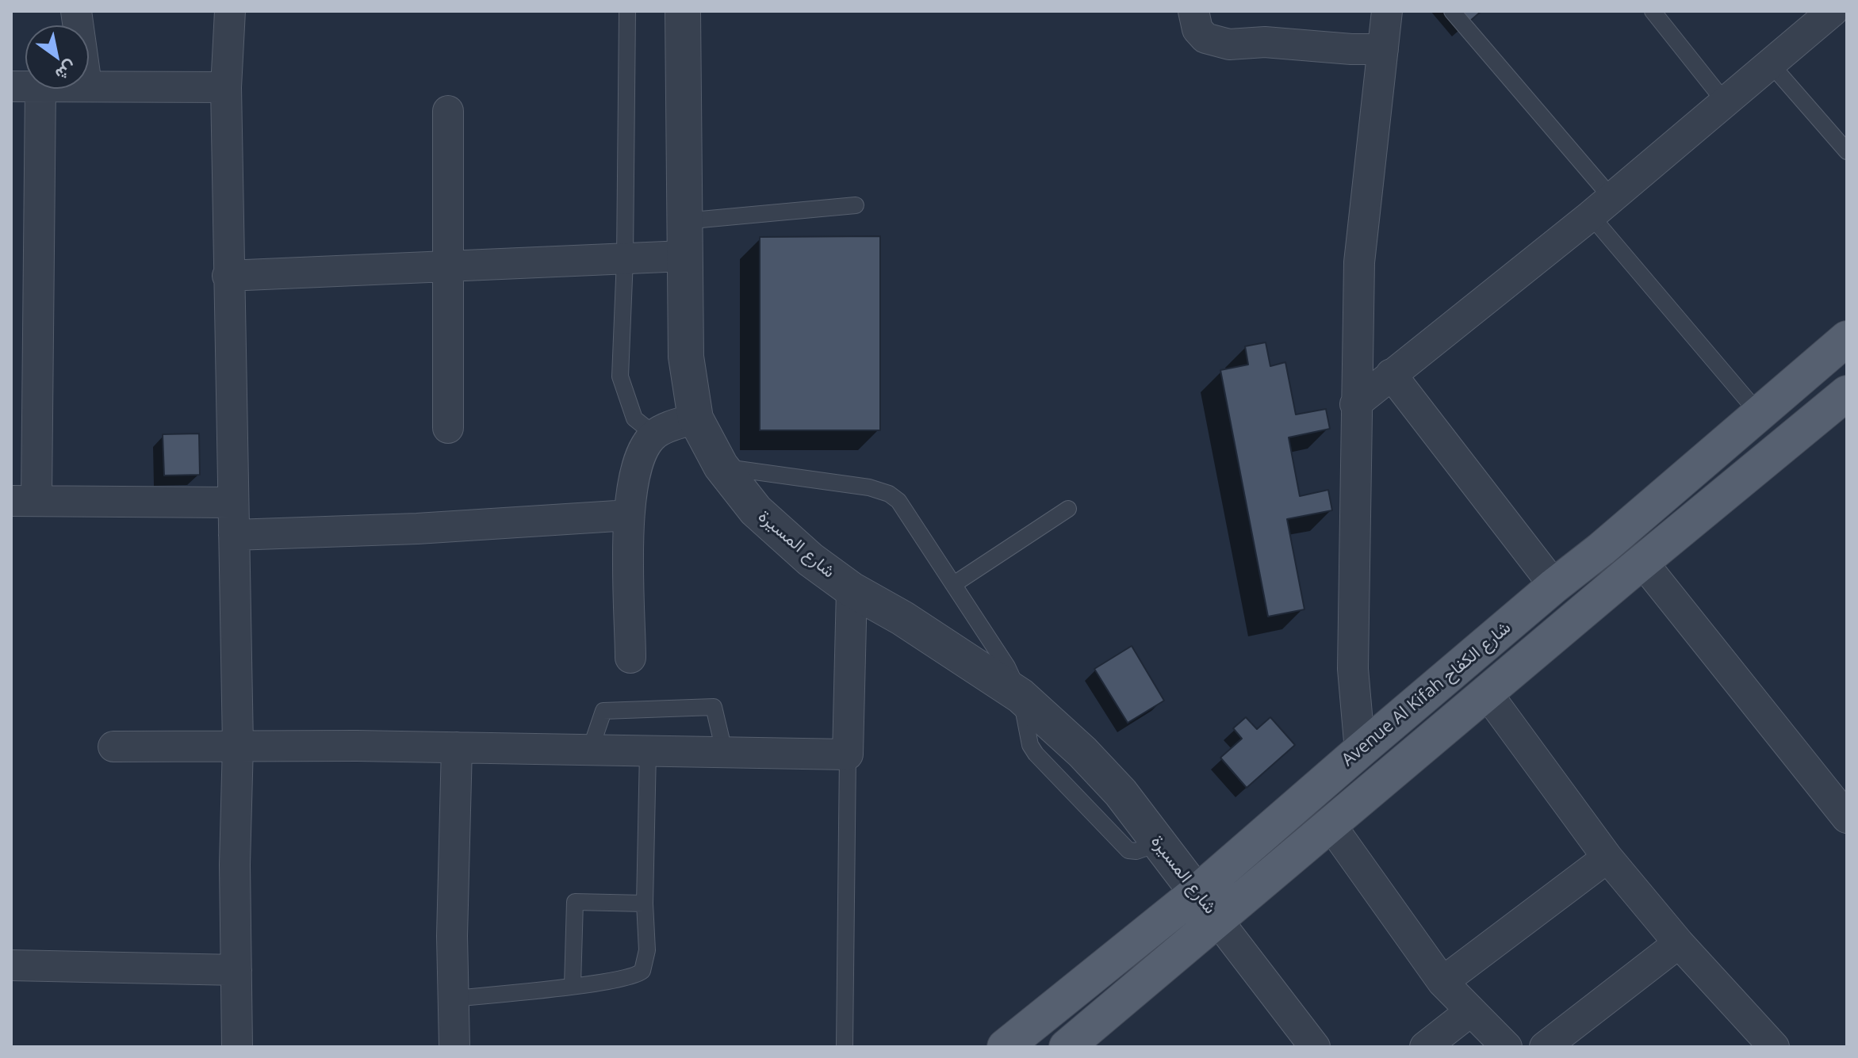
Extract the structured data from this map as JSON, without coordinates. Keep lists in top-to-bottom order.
{
  "streets": {
    "main road": ["Avenue Al Kifah شارع الكفاح"],
    "street": ["شارع المسيرة"]
  },
  "crossings": [
    ["شارع المسيرة", "Avenue Al Kifah شارع الكفاح"]
  ],
  "north": "bottom right"
}
